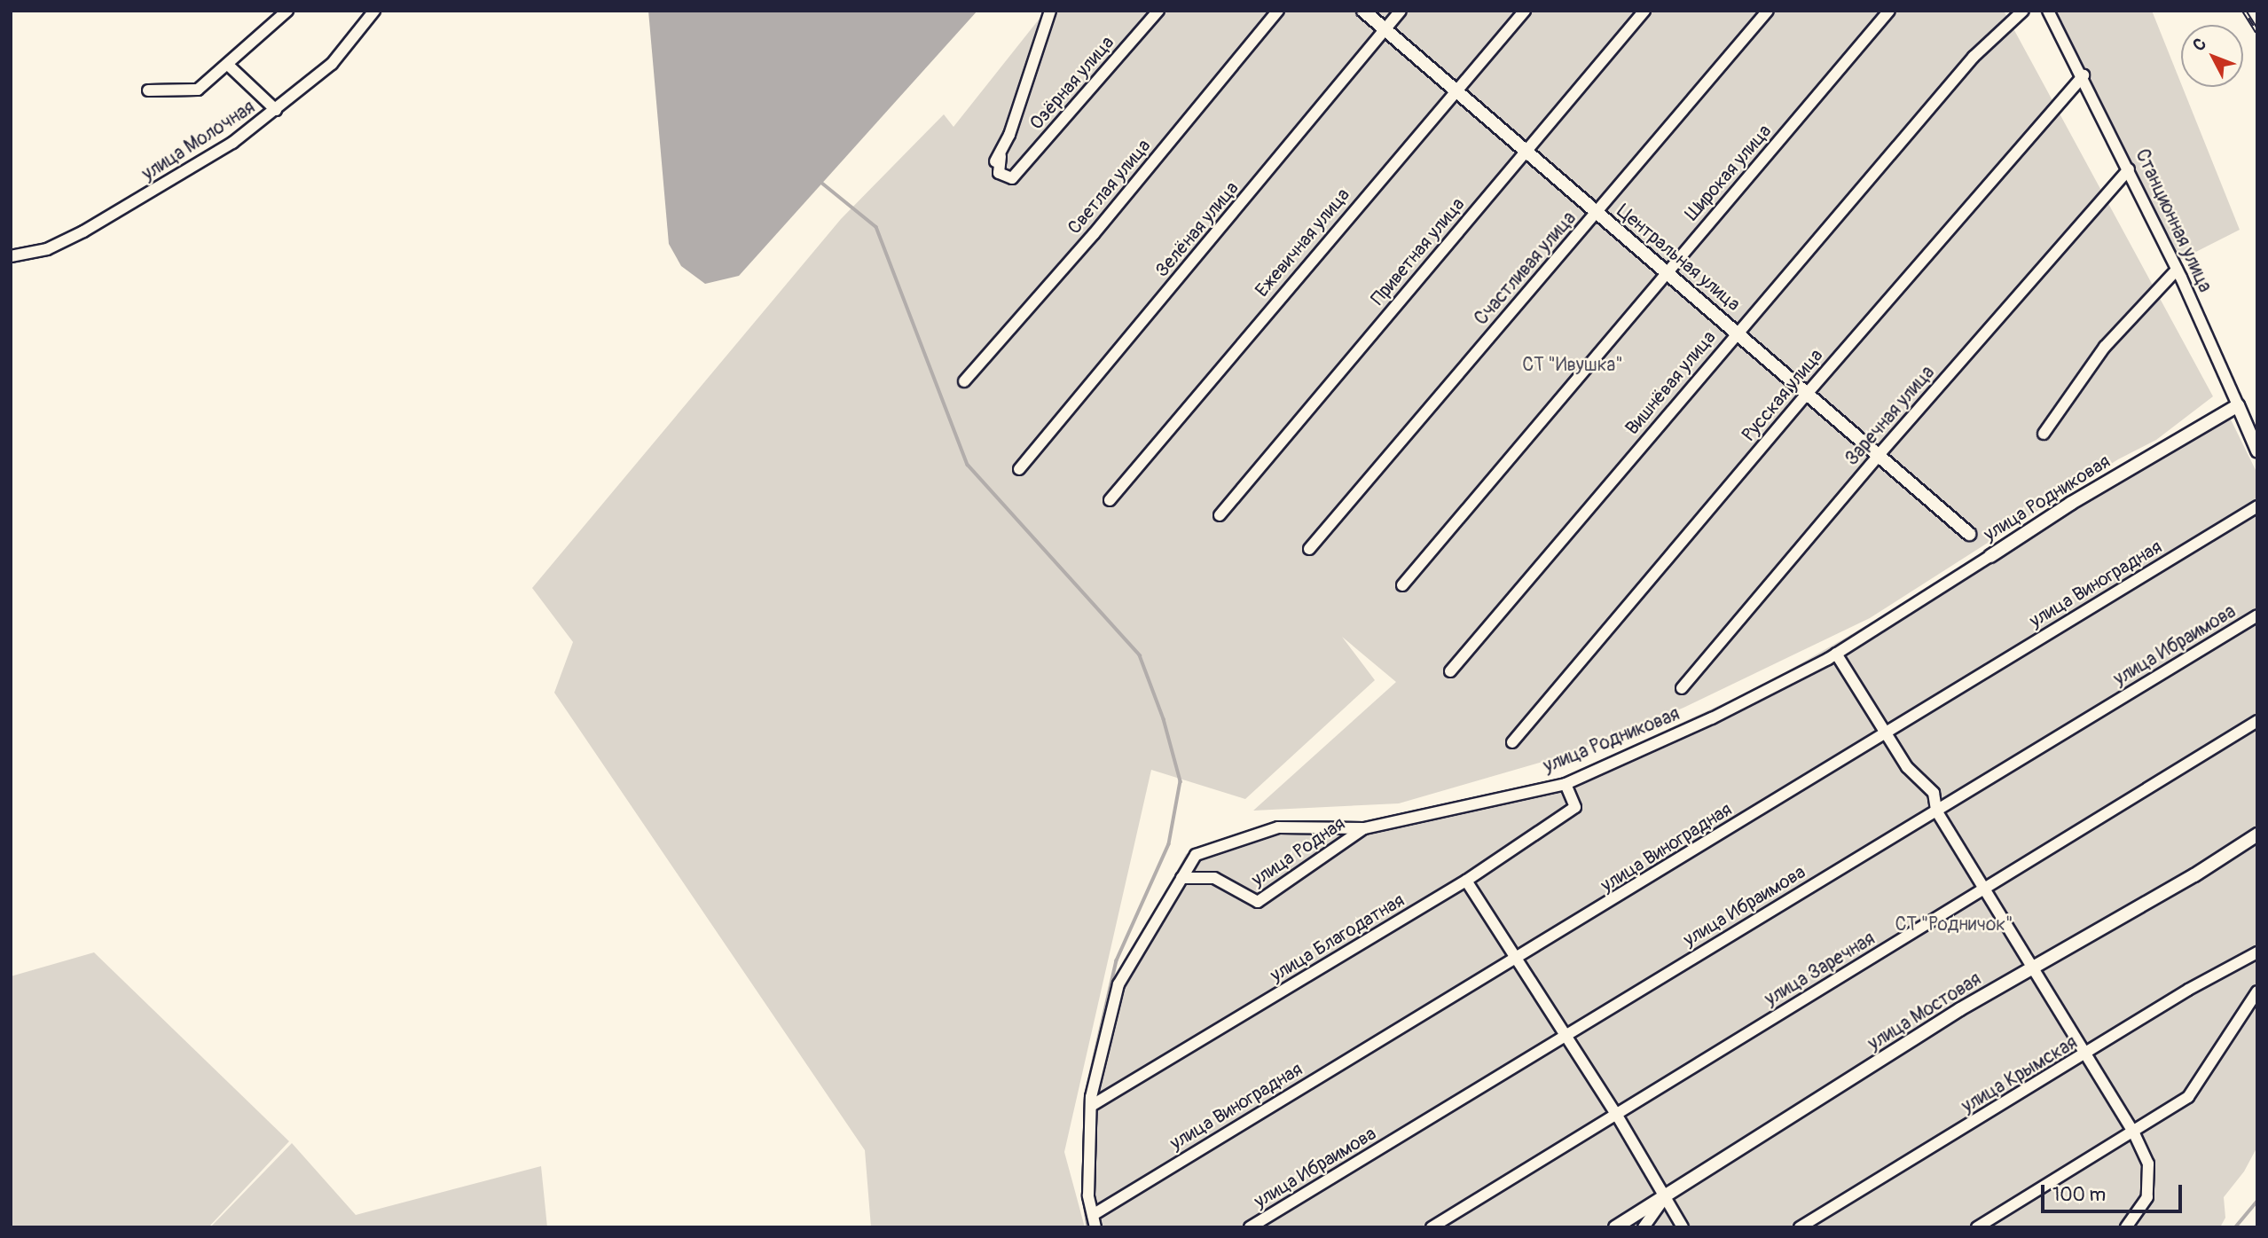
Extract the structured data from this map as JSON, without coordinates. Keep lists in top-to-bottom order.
{
  "streets": {
    "street": [
      "Озёрная улица",
      "улица Молочная",
      "Широкая улица",
      "Светлая улица",
      "Станционная улица",
      "Зелёная улица",
      "Ежевичная улица",
      "Приветная улица",
      "Центральная улица",
      "Счастливая улица",
      "Вишнёвая улица",
      "Русская улица",
      "Заречная улица",
      "улица Родниковая",
      "улица Виноградная",
      "улица Ибраимова",
      "улица Родная",
      "улица Благодатная",
      "улица Заречная",
      "улица Мостовая",
      "улица Крымская"
    ]
  },
  "crossings": [
    ["Широкая улица", "Центральная улица"],
    ["Станционная улица", "Русская улица"],
    ["Станционная улица", "Заречная улица"],
    ["Станционная улица", "улица Родниковая"],
    ["Зелёная улица", "Центральная улица"],
    ["Ежевичная улица", "Центральная улица"],
    ["Приветная улица", "Центральная улица"],
    ["Центральная улица", "Счастливая улица"],
    ["Центральная улица", "Вишнёвая улица"],
    ["Центральная улица", "Русская улица"],
    ["Центральная улица", "Заречная улица"],
    ["улица Родниковая", "улица Виноградная"],
    ["улица Родниковая", "улица Родная"],
    ["улица Родниковая", "улица Благодатная"]
  ],
  "parks": ["СТ \"Ивушка\"", "СТ \"Родничок\""],
  "scale_bar": "100 m",
  "north": "top left"
}
